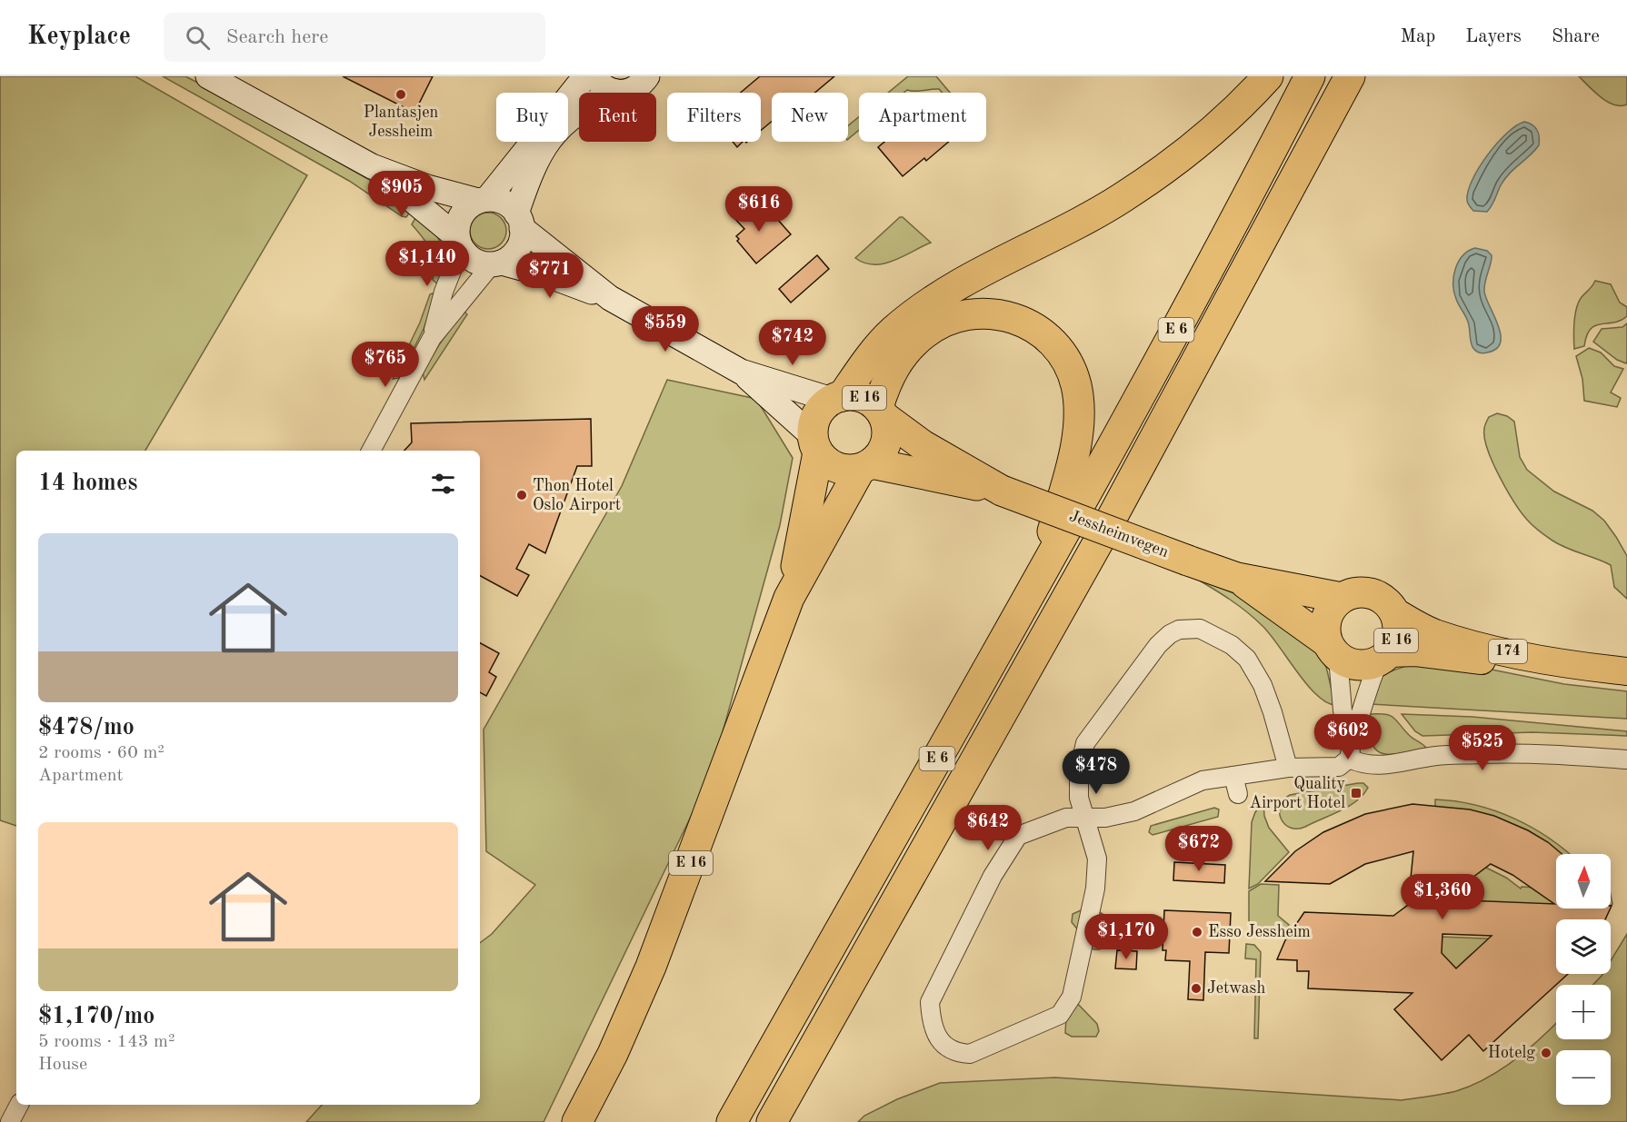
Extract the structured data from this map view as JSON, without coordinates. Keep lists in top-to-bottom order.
{
  "streets": {
    "highway": ["E 6", "E 16", "Jessheimvegen"],
    "main road": ["174"]
  },
  "crossings": [
    ["E 6", "E 16"],
    ["E 6", "Jessheimvegen"],
    ["E 16", "Jessheimvegen"],
    ["E 16", "174"],
    ["Jessheimvegen", "174"]
  ],
  "places": {
    "other": [
      "Plantasjen Jessheim",
      "Thon Hotel Oslo Airport",
      "Esso Jessheim",
      "Jetwash",
      "Hotelg"
    ],
    "transit": ["Quality Airport Hotel"]
  },
  "north": "top",
  "page": {
    "header": "Keyplace",
    "search": "Search here",
    "nav": ["Map", "Layers", "Share"],
    "chip": [
      "Buy",
      "Rent",
      "Filters",
      "New",
      "Apartment"
    ],
    "price": [
      "$905",
      "$616",
      "$1,140",
      "$771",
      "$559",
      "$742",
      "$765",
      "$602",
      "$525",
      "$478",
      "$642",
      "$672",
      "$1,360",
      "$1,170"
    ],
    "heading": "14 homes",
    "list": [
      {
        "name": "$478/mo",
        "note": "2 rooms · 60 m² · Apartment"
      },
      {
        "name": "$1,170/mo",
        "note": "5 rooms · 143 m² · House"
      }
    ],
    "map_buttons": ["+", "−"]
  }
}
